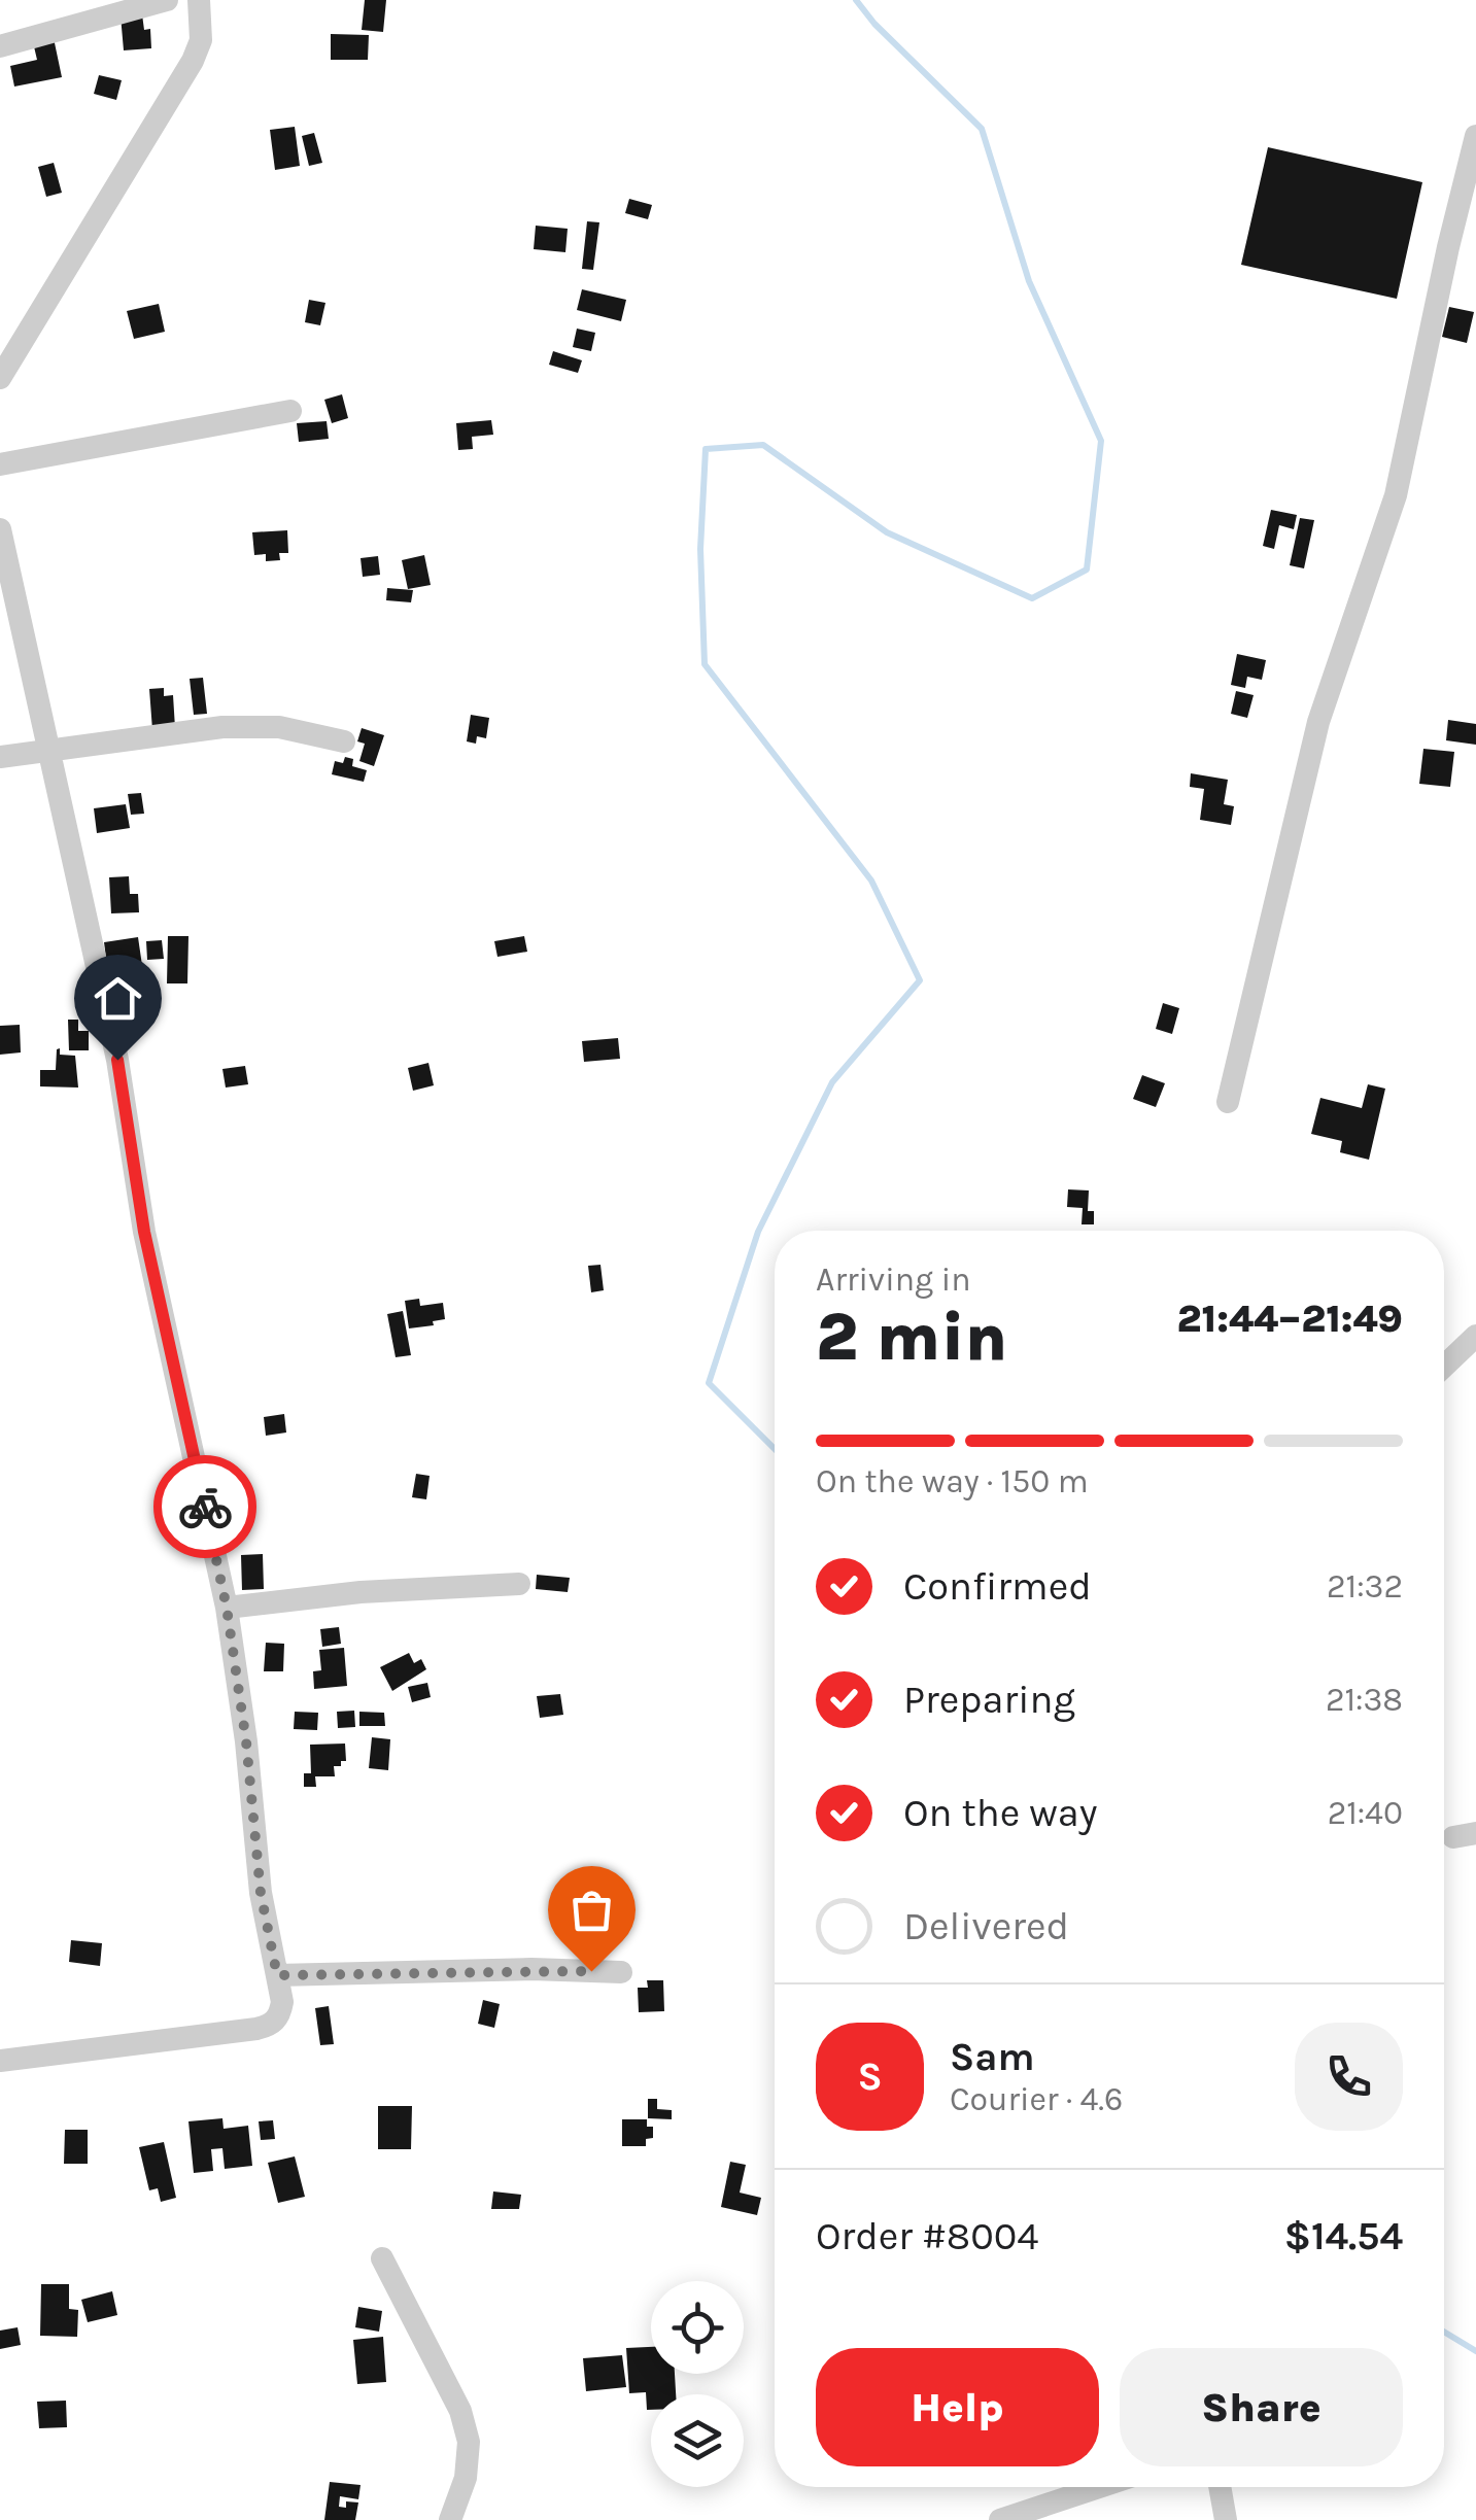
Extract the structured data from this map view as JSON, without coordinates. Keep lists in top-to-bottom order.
{
  "page": {
    "heading": ["2 min", "Arriving in", "21:44–21:49"],
    "panel": [
      "Sam",
      "Courier · 4.6",
      "Order #8004",
      "$14.54"
    ],
    "bar": "On the way · 150 m",
    "list": [
      ["Confirmed", "21:32"],
      ["Preparing", "21:38"],
      ["On the way", "21:40"],
      "Delivered"
    ],
    "round": "S",
    "buttons": ["Help", "Share"]
  }
}
